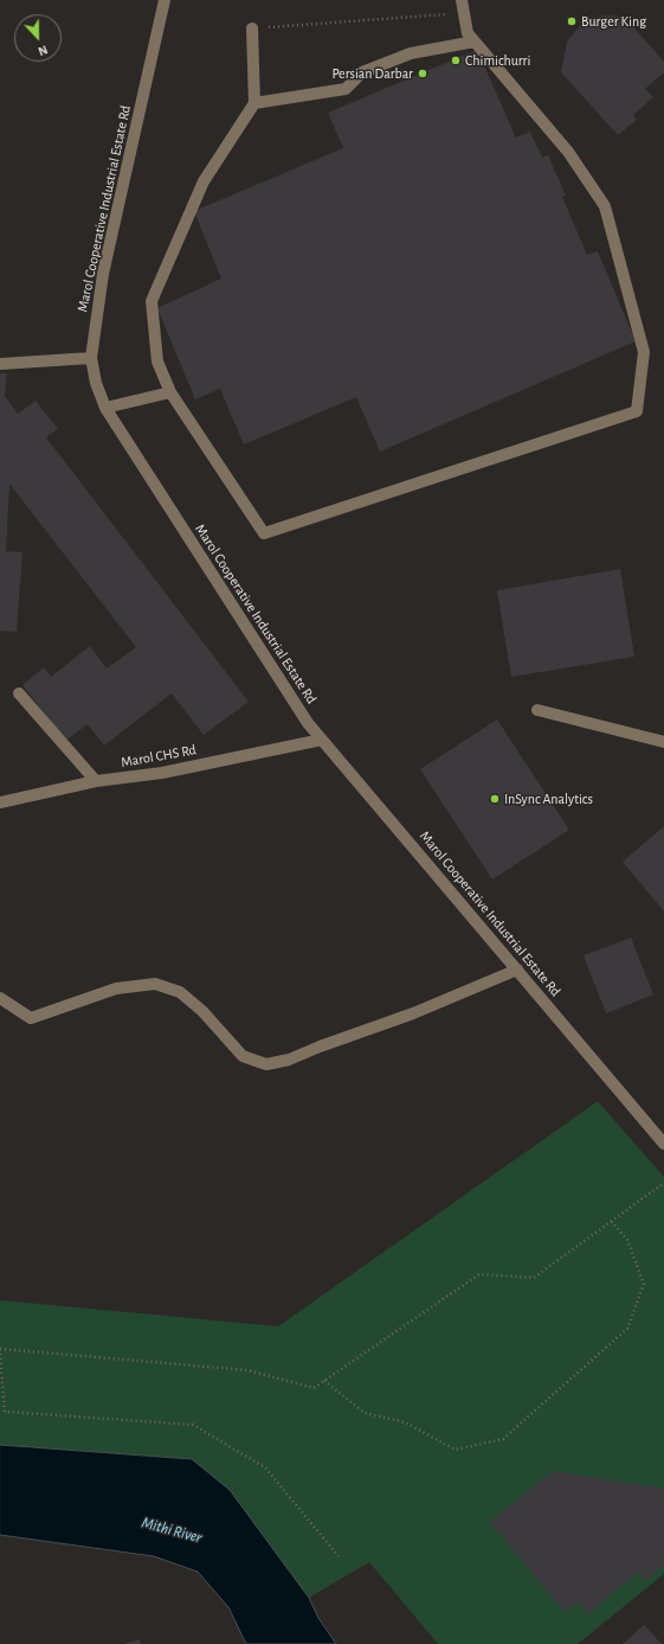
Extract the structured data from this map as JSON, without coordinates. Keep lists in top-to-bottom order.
{
  "streets": {
    "street": ["Marol Cooperative Industrial Estate Rd", "Marol CHS Rd"]
  },
  "crossings": [
    ["Marol Cooperative Industrial Estate Rd", "Marol CHS Rd"]
  ],
  "water": ["Mithi River"],
  "places": [
    "Burger King",
    "Chimichurri",
    "Persian Darbar",
    "InSync Analytics"
  ],
  "north": "bottom"
}
